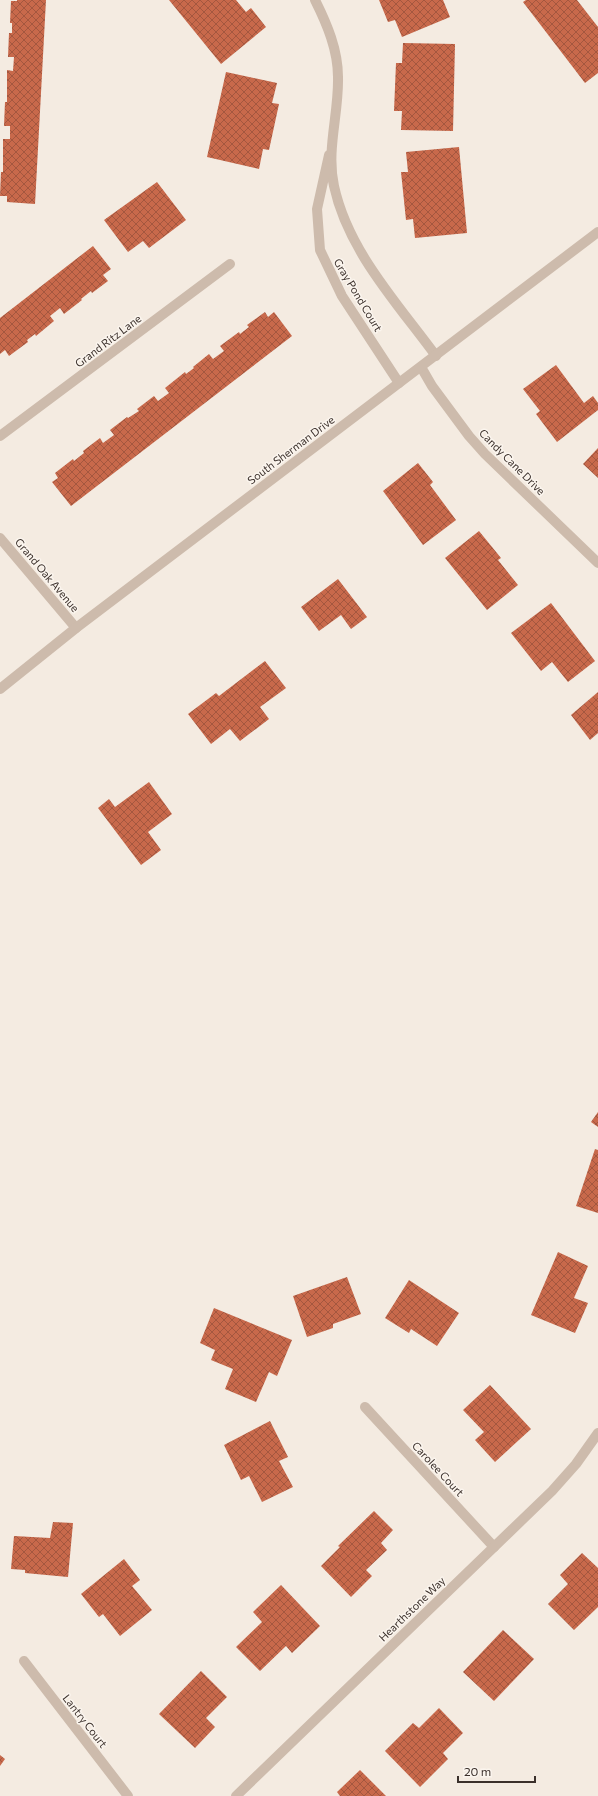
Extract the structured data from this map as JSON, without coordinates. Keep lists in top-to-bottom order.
{
  "streets": {
    "street": [
      "Gray Pond Court",
      "Grand Ritz Lane",
      "South Sherman Drive",
      "Candy Cane Drive",
      "Grand Oak Avenue",
      "Carolee Court",
      "Hearthstone Way",
      "Lantry Court"
    ]
  },
  "crossings": [
    ["Gray Pond Court", "South Sherman Drive"],
    ["South Sherman Drive", "Candy Cane Drive"],
    ["South Sherman Drive", "Grand Oak Avenue"],
    ["Carolee Court", "Hearthstone Way"]
  ],
  "scale_bar": "20 m"
}
